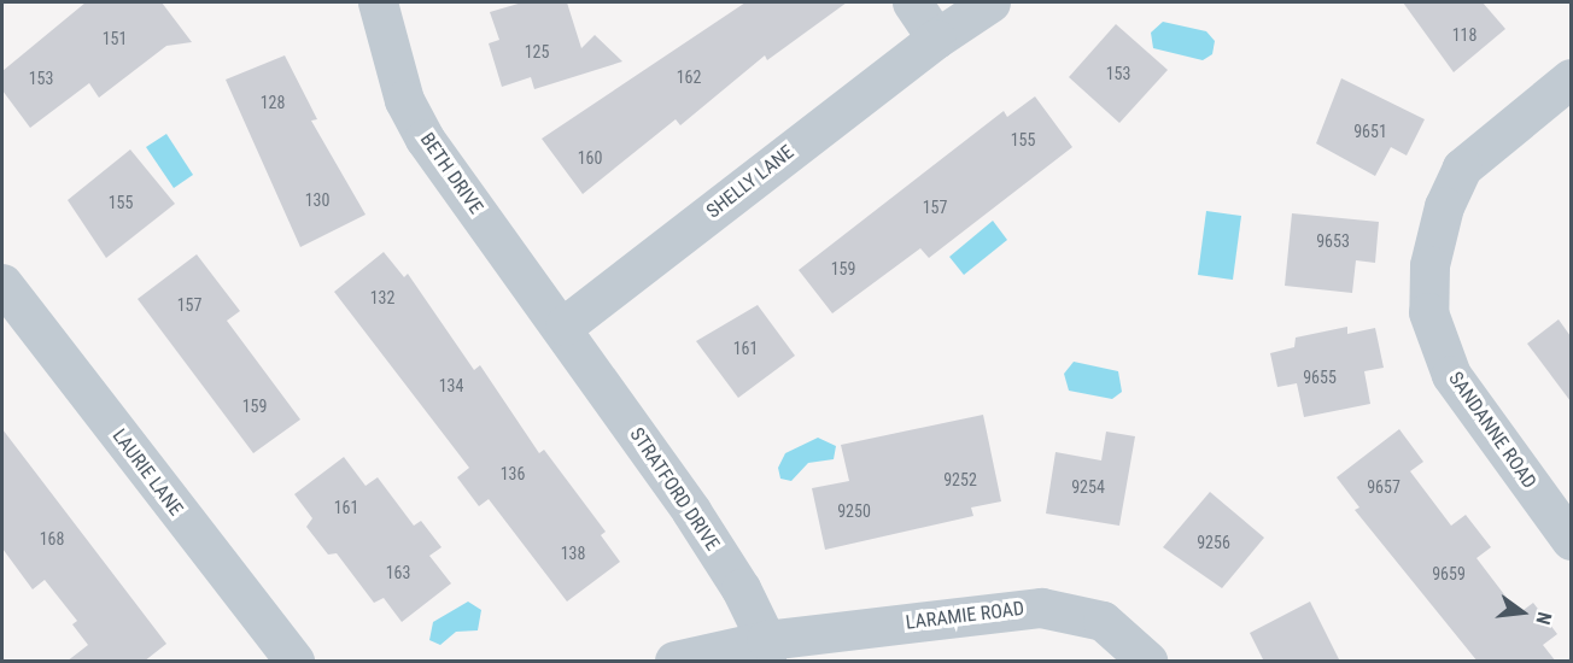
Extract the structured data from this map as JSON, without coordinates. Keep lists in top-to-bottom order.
{
  "streets": {
    "street": [
      "BETH DRIVE",
      "SHELLY LANE",
      "SANDANNE ROAD",
      "LAURIE LANE",
      "STRATFORD DRIVE",
      "LARAMIE ROAD"
    ]
  },
  "crossings": [
    ["BETH DRIVE", "SHELLY LANE"],
    ["BETH DRIVE", "STRATFORD DRIVE"],
    ["SHELLY LANE", "STRATFORD DRIVE"],
    ["STRATFORD DRIVE", "LARAMIE ROAD"]
  ],
  "house_numbers": [
    "118",
    "151",
    "125",
    "153",
    "162",
    "153",
    "128",
    "9651",
    "155",
    "160",
    "130",
    "155",
    "157",
    "9653",
    "159",
    "132",
    "157",
    "161",
    "9655",
    "134",
    "159",
    "136",
    "9252",
    "9254",
    "9657",
    "161",
    "9250",
    "168",
    "9256",
    "138",
    "163",
    "9659"
  ],
  "north": "right"
}
